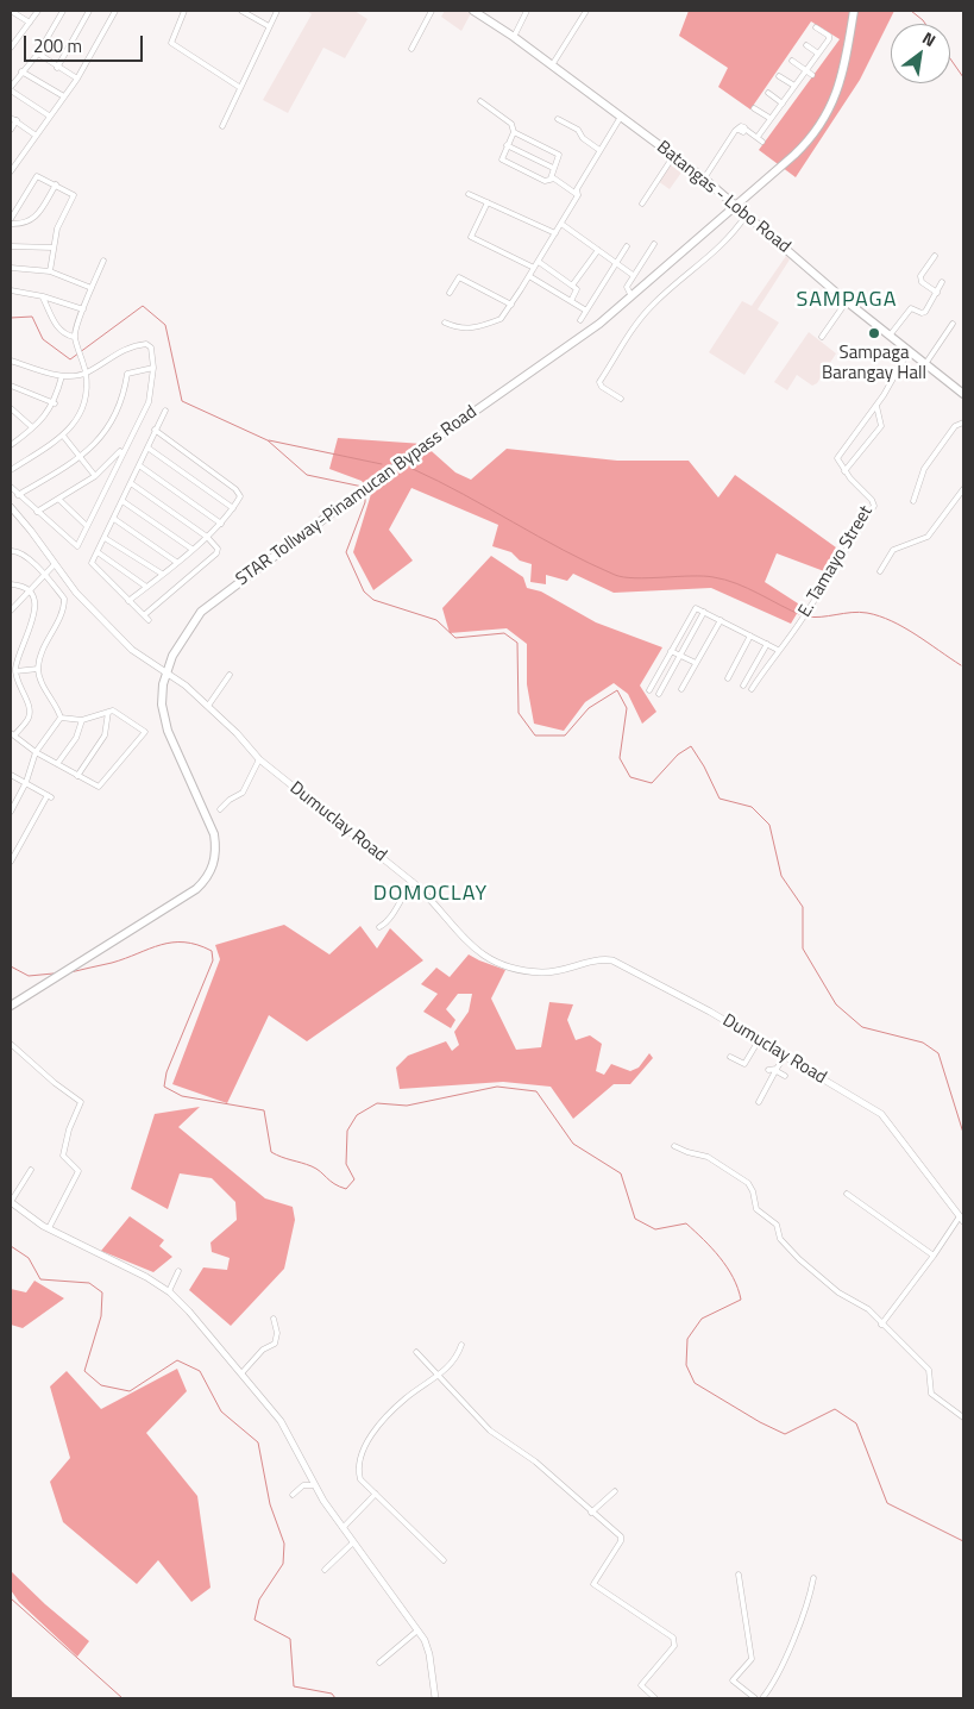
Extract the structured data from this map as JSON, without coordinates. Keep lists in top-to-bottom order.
{
  "streets": {
    "main road": ["Batangas - Lobo Road", "STAR Tollway-Pinamucan Bypass Road"],
    "street": ["E. Tamayo Street", "Dumuclay Road"]
  },
  "crossings": [
    ["Batangas - Lobo Road", "STAR Tollway-Pinamucan Bypass Road"],
    ["STAR Tollway-Pinamucan Bypass Road", "Dumuclay Road"]
  ],
  "districts": ["SAMPAGA", "DOMOCLAY"],
  "places": ["Sampaga Barangay Hall"],
  "scale_bar": "200 m",
  "north": "top right"
}
